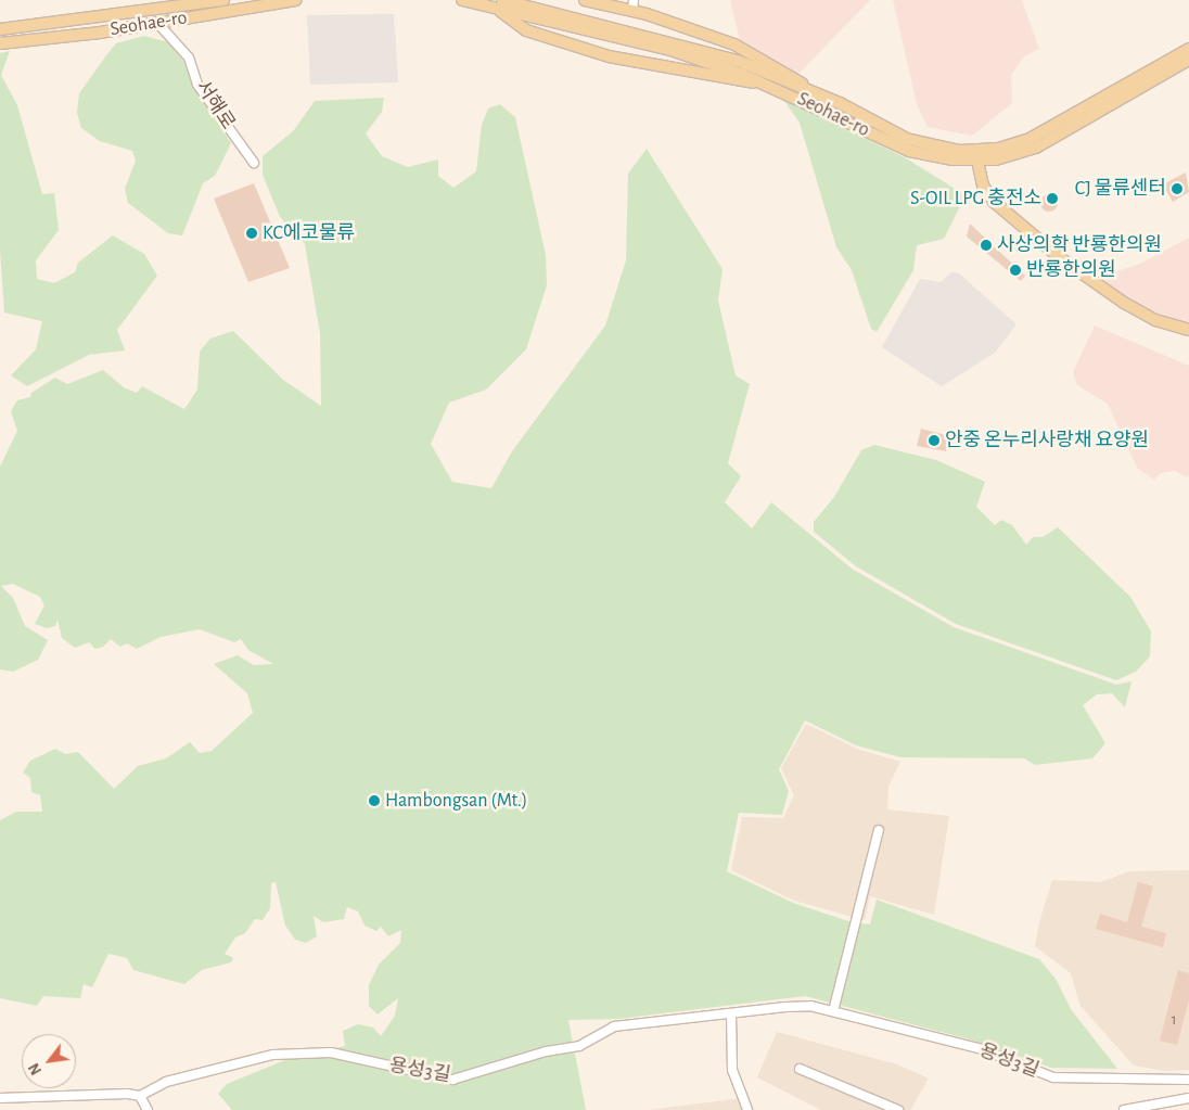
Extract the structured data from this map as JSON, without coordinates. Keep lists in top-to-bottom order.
{
  "streets": {
    "main road": ["Seohae-ro"],
    "street": ["서해로", "용성3길"]
  },
  "crossings": [
    ["Seohae-ro", "서해로"]
  ],
  "places": [
    "CJ 물류센터",
    "S-OIL LPG 충전소",
    "KC에코물류",
    "사상의학 반룡한의원",
    "반룡한의원",
    "안중 온누리사랑채 요양원",
    "Hambongsan (Mt.)"
  ],
  "house_numbers": ["1"],
  "north": "bottom left"
}
